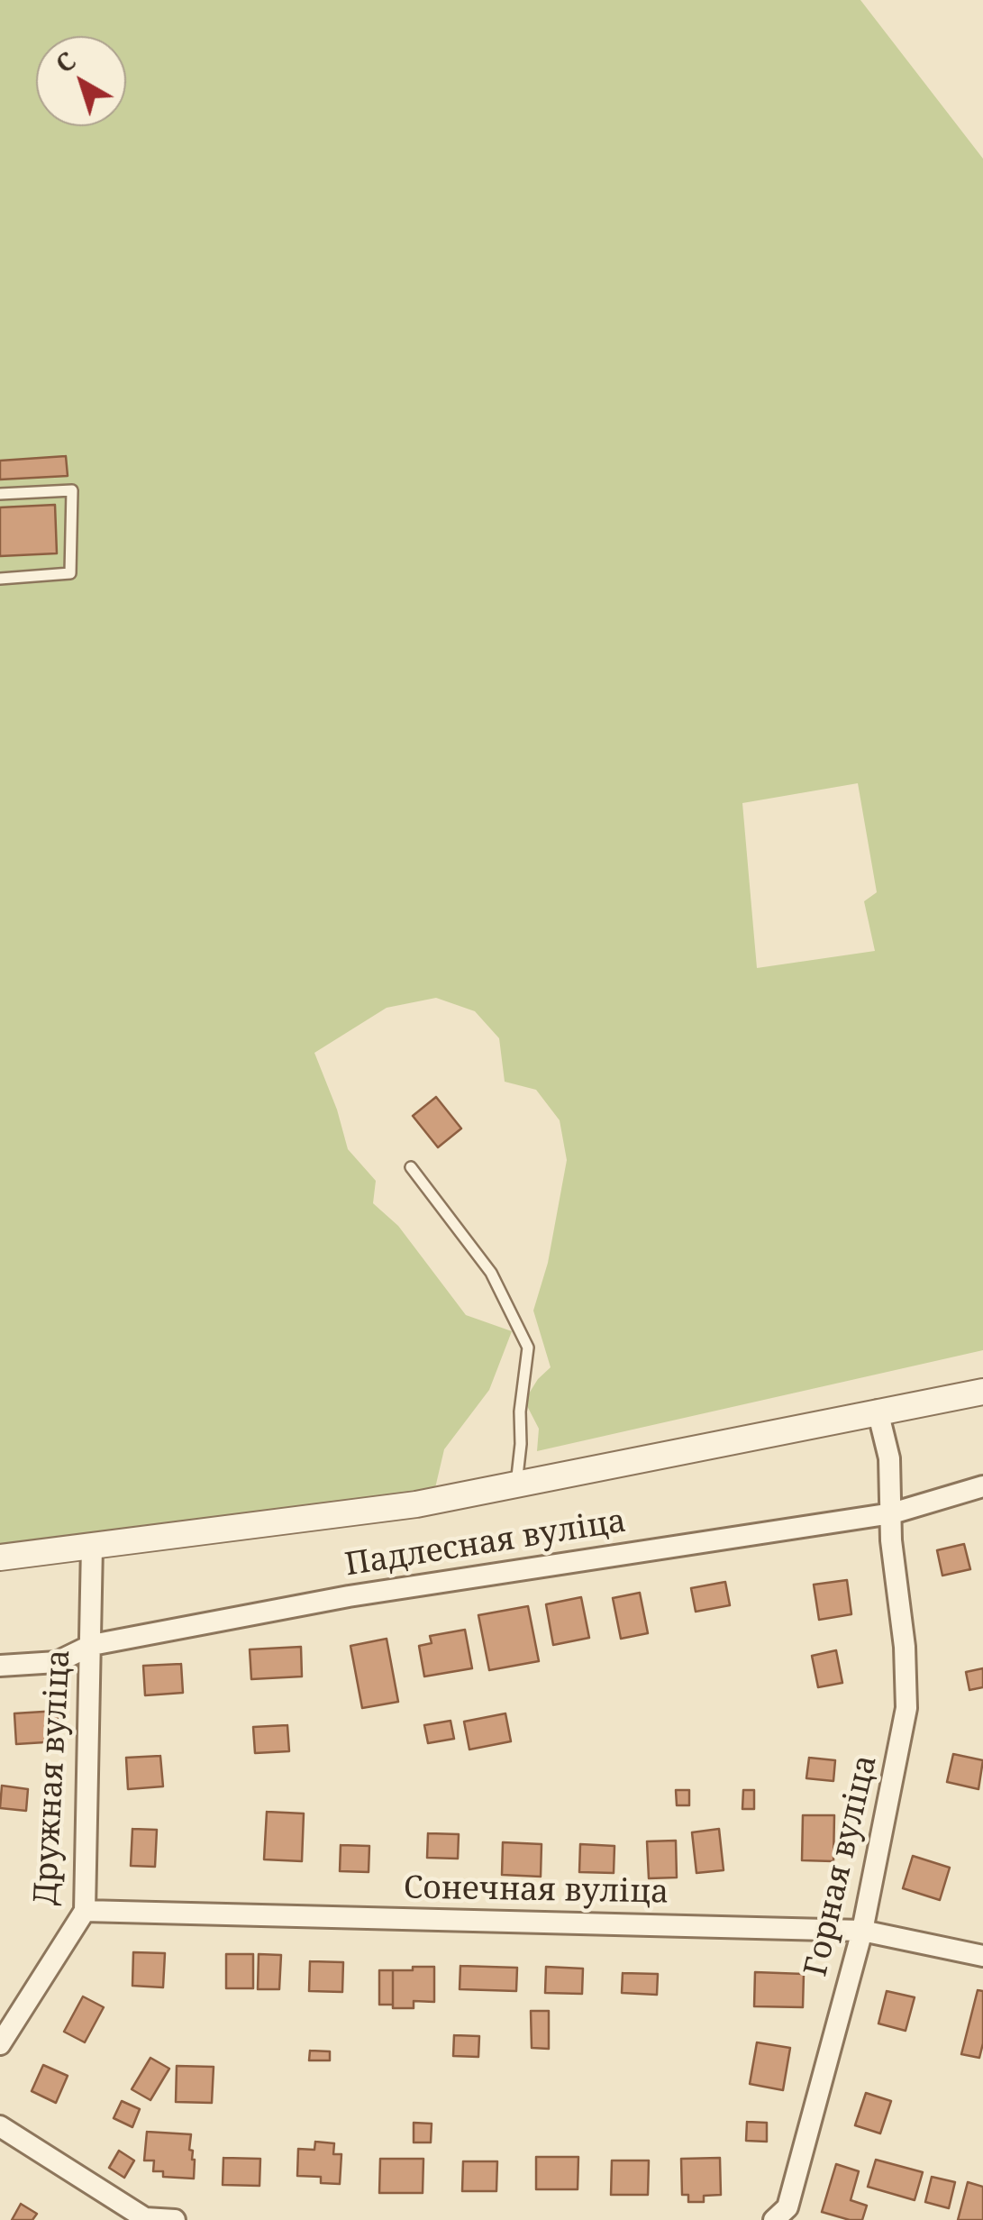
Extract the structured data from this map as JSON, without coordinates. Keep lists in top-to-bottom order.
{
  "streets": {
    "street": [
      "Падлесная вуліца",
      "Дружная вуліца",
      "Горная вуліца",
      "Сонечная вуліца"
    ]
  },
  "crossings": [
    ["Падлесная вуліца", "Дружная вуліца"],
    ["Падлесная вуліца", "Горная вуліца"],
    ["Дружная вуліца", "Сонечная вуліца"],
    ["Горная вуліца", "Сонечная вуліца"]
  ],
  "north": "top left"
}
